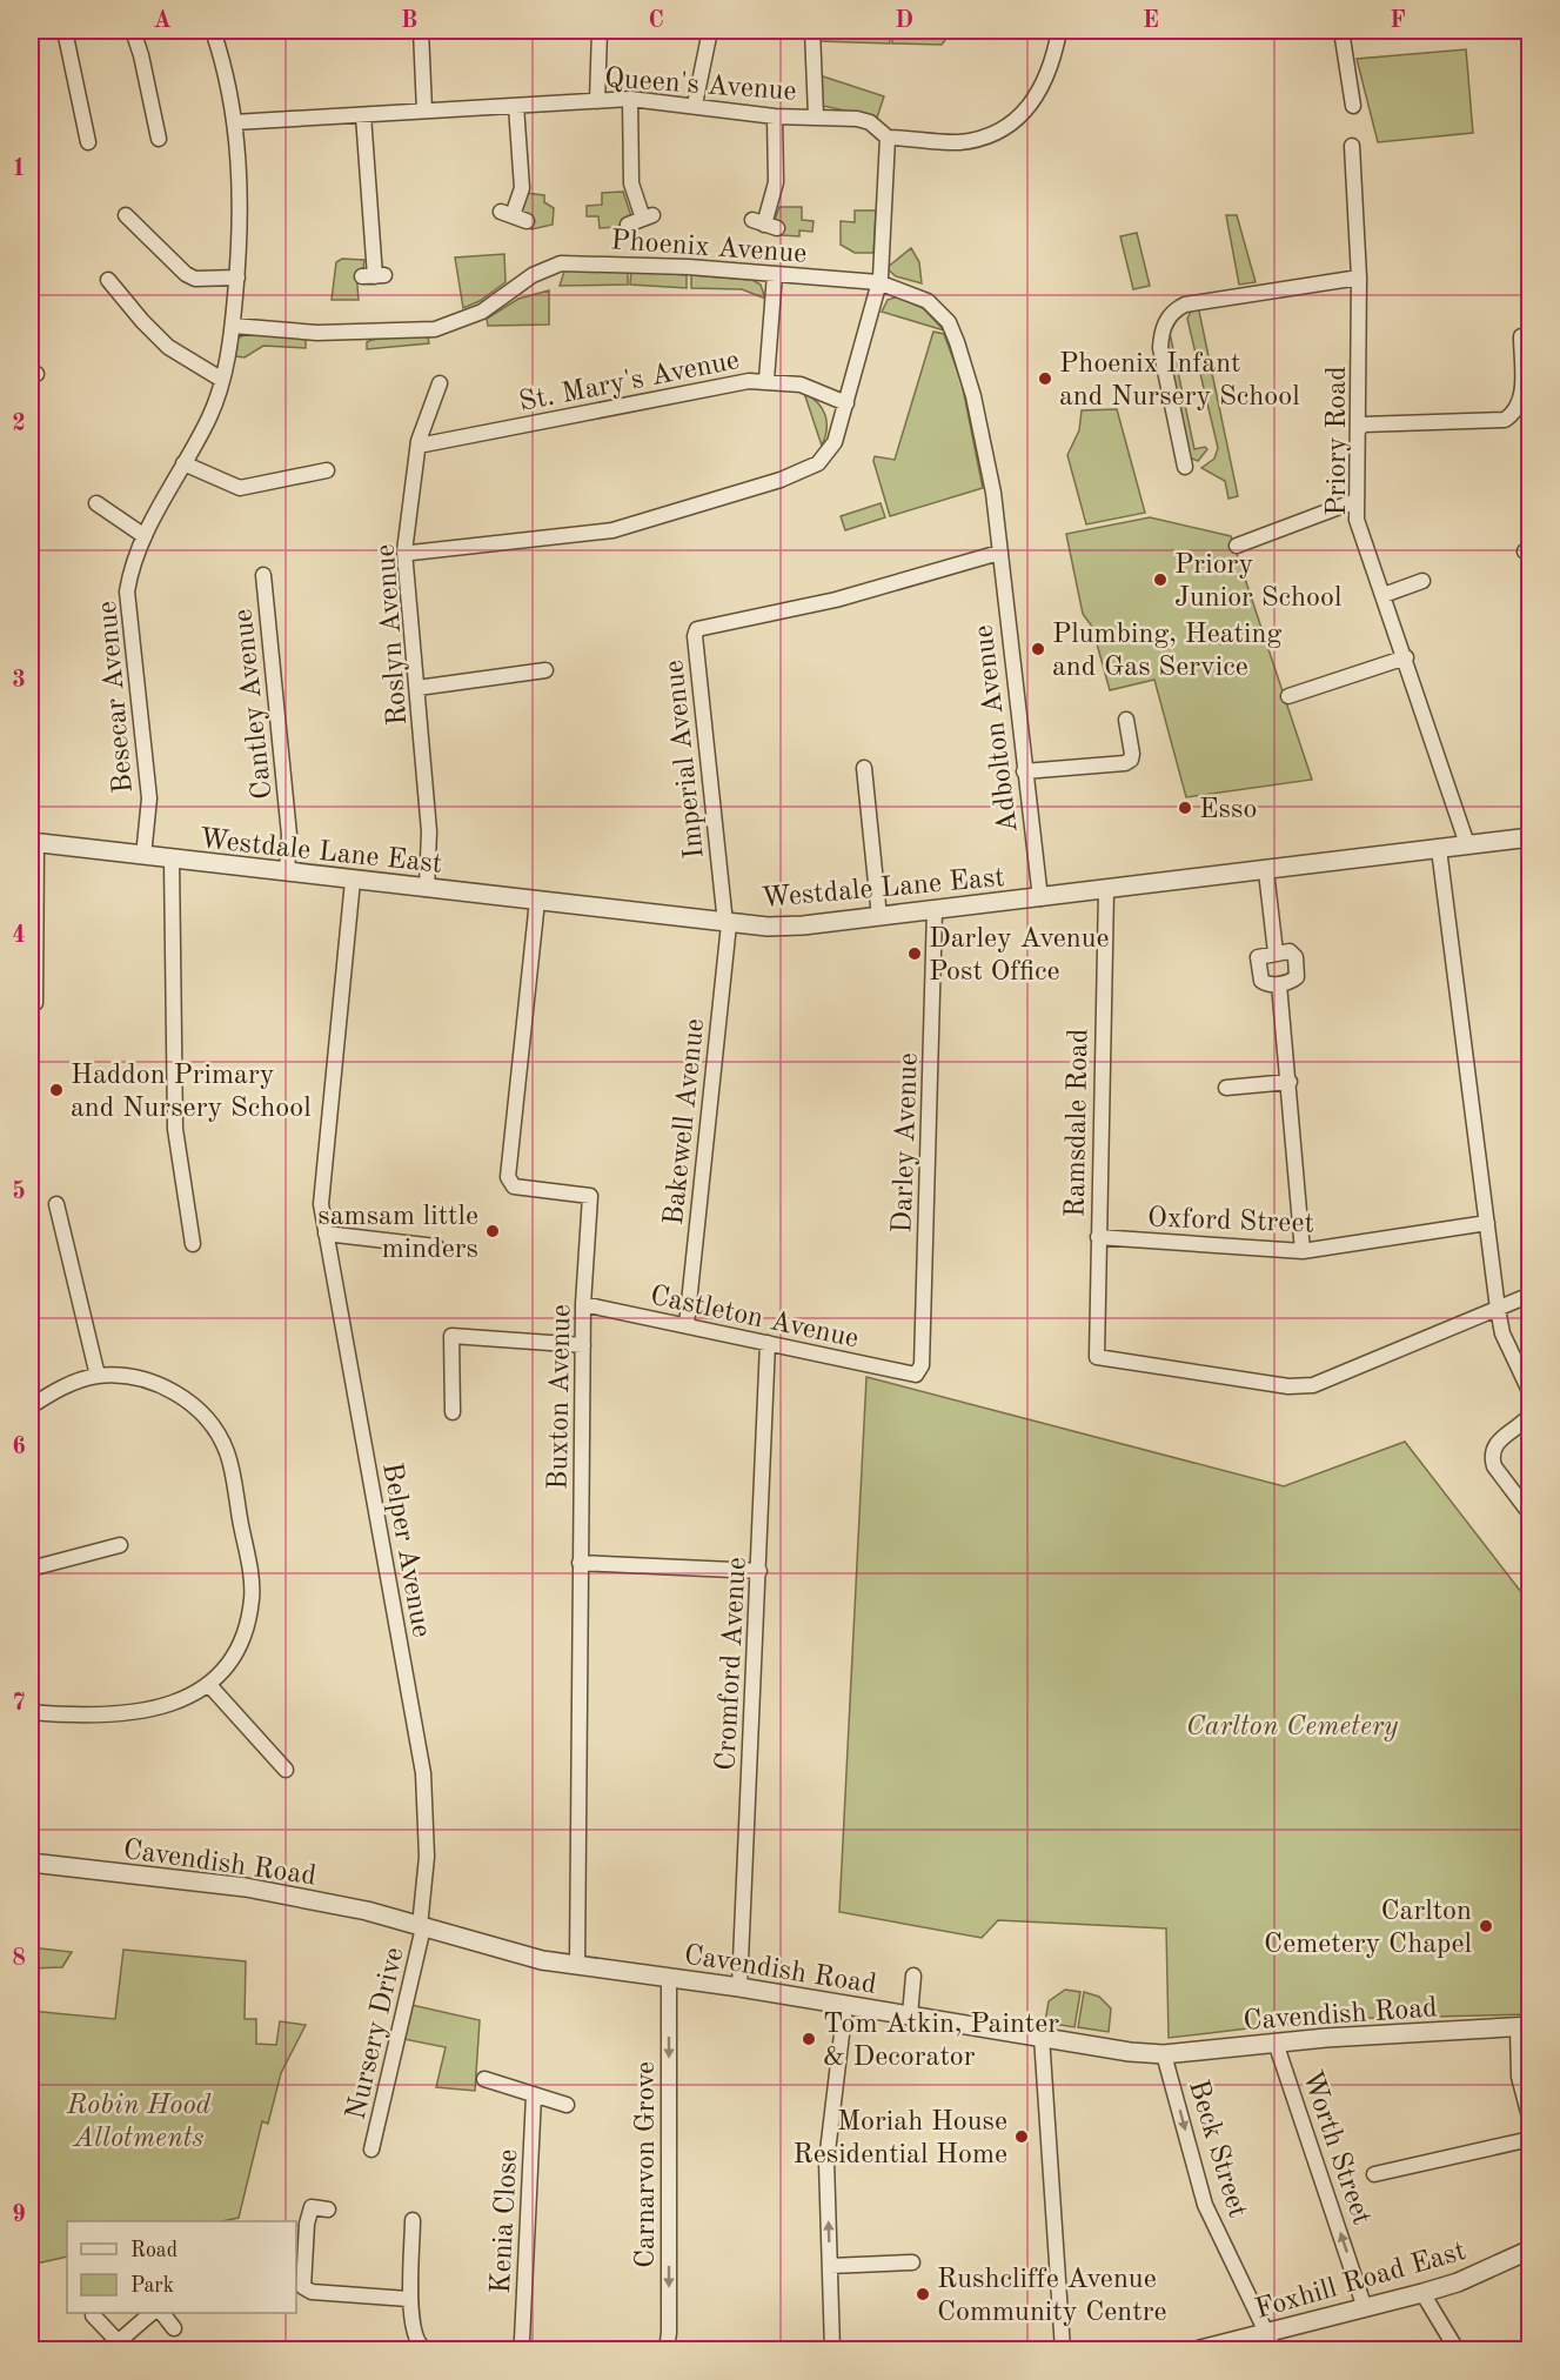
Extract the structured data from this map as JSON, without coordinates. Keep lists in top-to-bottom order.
{
  "streets": {
    "street": [
      "Queen's Avenue",
      "Phoenix Avenue",
      "St. Mary's Avenue",
      "Priory Road",
      "Roslyn Avenue",
      "Besecar Avenue",
      "Cantley Avenue",
      "Adbolton Avenue",
      "Imperial Avenue",
      "Westdale Lane East",
      "Bakewell Avenue",
      "Ramsdale Road",
      "Darley Avenue",
      "Oxford Street",
      "Castleton Avenue",
      "Buxton Avenue",
      "Belper Avenue",
      "Cromford Avenue",
      "Cavendish Road",
      "Nursery Drive",
      "Worth Street",
      "Beck Street",
      "Carnarvon Grove",
      "Kenia Close",
      "Foxhill Road East"
    ]
  },
  "crossings": [
    ["Queen's Avenue", "Besecar Avenue"],
    ["Phoenix Avenue", "Besecar Avenue"],
    ["Phoenix Avenue", "Adbolton Avenue"],
    ["Phoenix Avenue", "Imperial Avenue"],
    ["St. Mary's Avenue", "Roslyn Avenue"],
    ["Priory Road", "Westdale Lane East"],
    ["Roslyn Avenue", "Westdale Lane East"],
    ["Besecar Avenue", "Westdale Lane East"],
    ["Cantley Avenue", "Westdale Lane East"],
    ["Adbolton Avenue", "Imperial Avenue"],
    ["Adbolton Avenue", "Westdale Lane East"],
    ["Imperial Avenue", "Westdale Lane East"],
    ["Imperial Avenue", "Bakewell Avenue"],
    ["Westdale Lane East", "Bakewell Avenue"],
    ["Westdale Lane East", "Ramsdale Road"],
    ["Westdale Lane East", "Darley Avenue"],
    ["Westdale Lane East", "Buxton Avenue"],
    ["Westdale Lane East", "Belper Avenue"],
    ["Bakewell Avenue", "Castleton Avenue"],
    ["Ramsdale Road", "Oxford Street"],
    ["Darley Avenue", "Castleton Avenue"],
    ["Castleton Avenue", "Buxton Avenue"],
    ["Castleton Avenue", "Cromford Avenue"],
    ["Buxton Avenue", "Cavendish Road"],
    ["Belper Avenue", "Cavendish Road"],
    ["Belper Avenue", "Nursery Drive"],
    ["Cromford Avenue", "Cavendish Road"],
    ["Cavendish Road", "Nursery Drive"],
    ["Cavendish Road", "Worth Street"],
    ["Cavendish Road", "Beck Street"],
    ["Cavendish Road", "Carnarvon Grove"],
    ["Worth Street", "Foxhill Road East"],
    ["Beck Street", "Foxhill Road East"]
  ],
  "one_way": ["Worth Street", "Beck Street", "Carnarvon Grove"],
  "parks": ["Carlton Cemetery", "Robin Hood Allotments"],
  "places": [
    "Phoenix Infant and Nursery School",
    "Priory Junior School",
    "Plumbing, Heating and Gas Service",
    "Esso",
    "Darley Avenue Post Office",
    "Haddon Primary and Nursery School",
    "samsam little minders",
    "Carlton Cemetery Chapel",
    "Tom Atkin, Painter & Decorator",
    "Moriah House Residential Home",
    "Rushcliffe Avenue Community Centre"
  ],
  "legend": ["Road", "Park"],
  "grid": {
    "columns": [
      "A",
      "B",
      "C",
      "D",
      "E",
      "F"
    ],
    "rows": [
      "1",
      "2",
      "3",
      "4",
      "5",
      "6",
      "7",
      "8",
      "9"
    ]
  }
}
